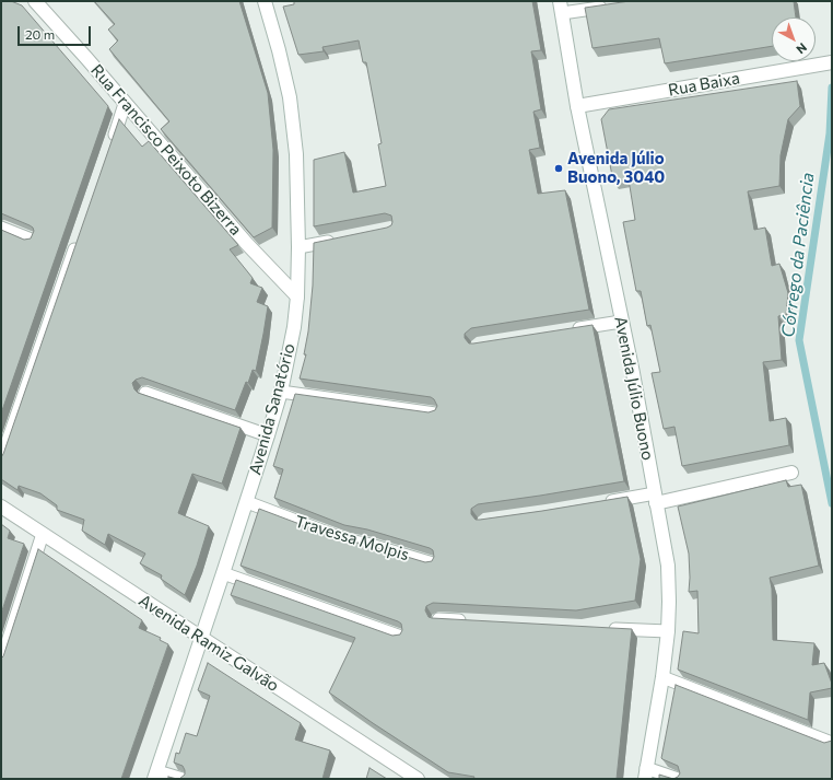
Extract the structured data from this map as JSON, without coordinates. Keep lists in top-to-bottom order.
{
  "streets": {
    "street": [
      "Rua Baixa",
      "Rua Francisco Peixoto Bizerra",
      "Avenida Júlio Buono",
      "Avenida Sanatório",
      "Avenida Ramiz Galvão"
    ],
    "lane": ["Travessa Molpis"]
  },
  "crossings": [
    ["Rua Baixa", "Avenida Júlio Buono"],
    ["Rua Francisco Peixoto Bizerra", "Avenida Sanatório"],
    ["Avenida Sanatório", "Travessa Molpis"],
    ["Avenida Sanatório", "Avenida Ramiz Galvão"]
  ],
  "water": ["Córrego da Paciência"],
  "places": ["Avenida Júlio Buono, 3040"],
  "scale_bar": "20 m",
  "north": "bottom right"
}
